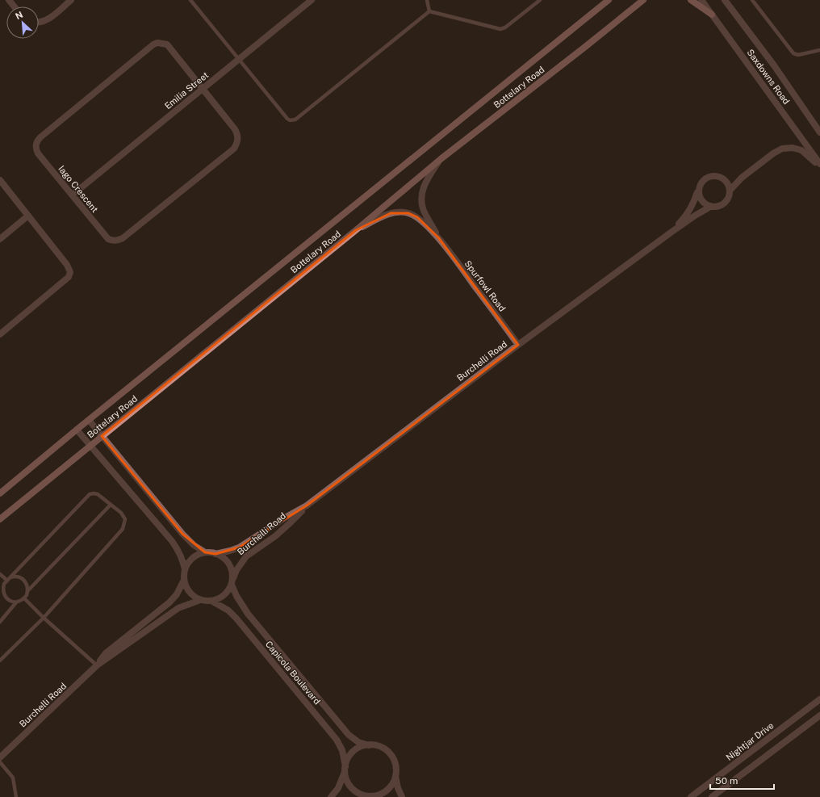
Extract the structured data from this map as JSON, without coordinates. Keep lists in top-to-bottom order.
{
  "streets": {
    "main road": ["Bottelary Road"],
    "street": [
      "Saxdowns Road",
      "Emilia Street",
      "Iago Crescent",
      "Spurfowl Road",
      "Burchelli Road",
      "Capicola Boulevard",
      "Nightjar Drive"
    ]
  },
  "crossings": [
    ["Bottelary Road", "Spurfowl Road"],
    ["Emilia Street", "Iago Crescent"],
    ["Spurfowl Road", "Burchelli Road"],
    ["Burchelli Road", "Capicola Boulevard"]
  ],
  "scale_bar": "50 m",
  "north": "top left"
}
